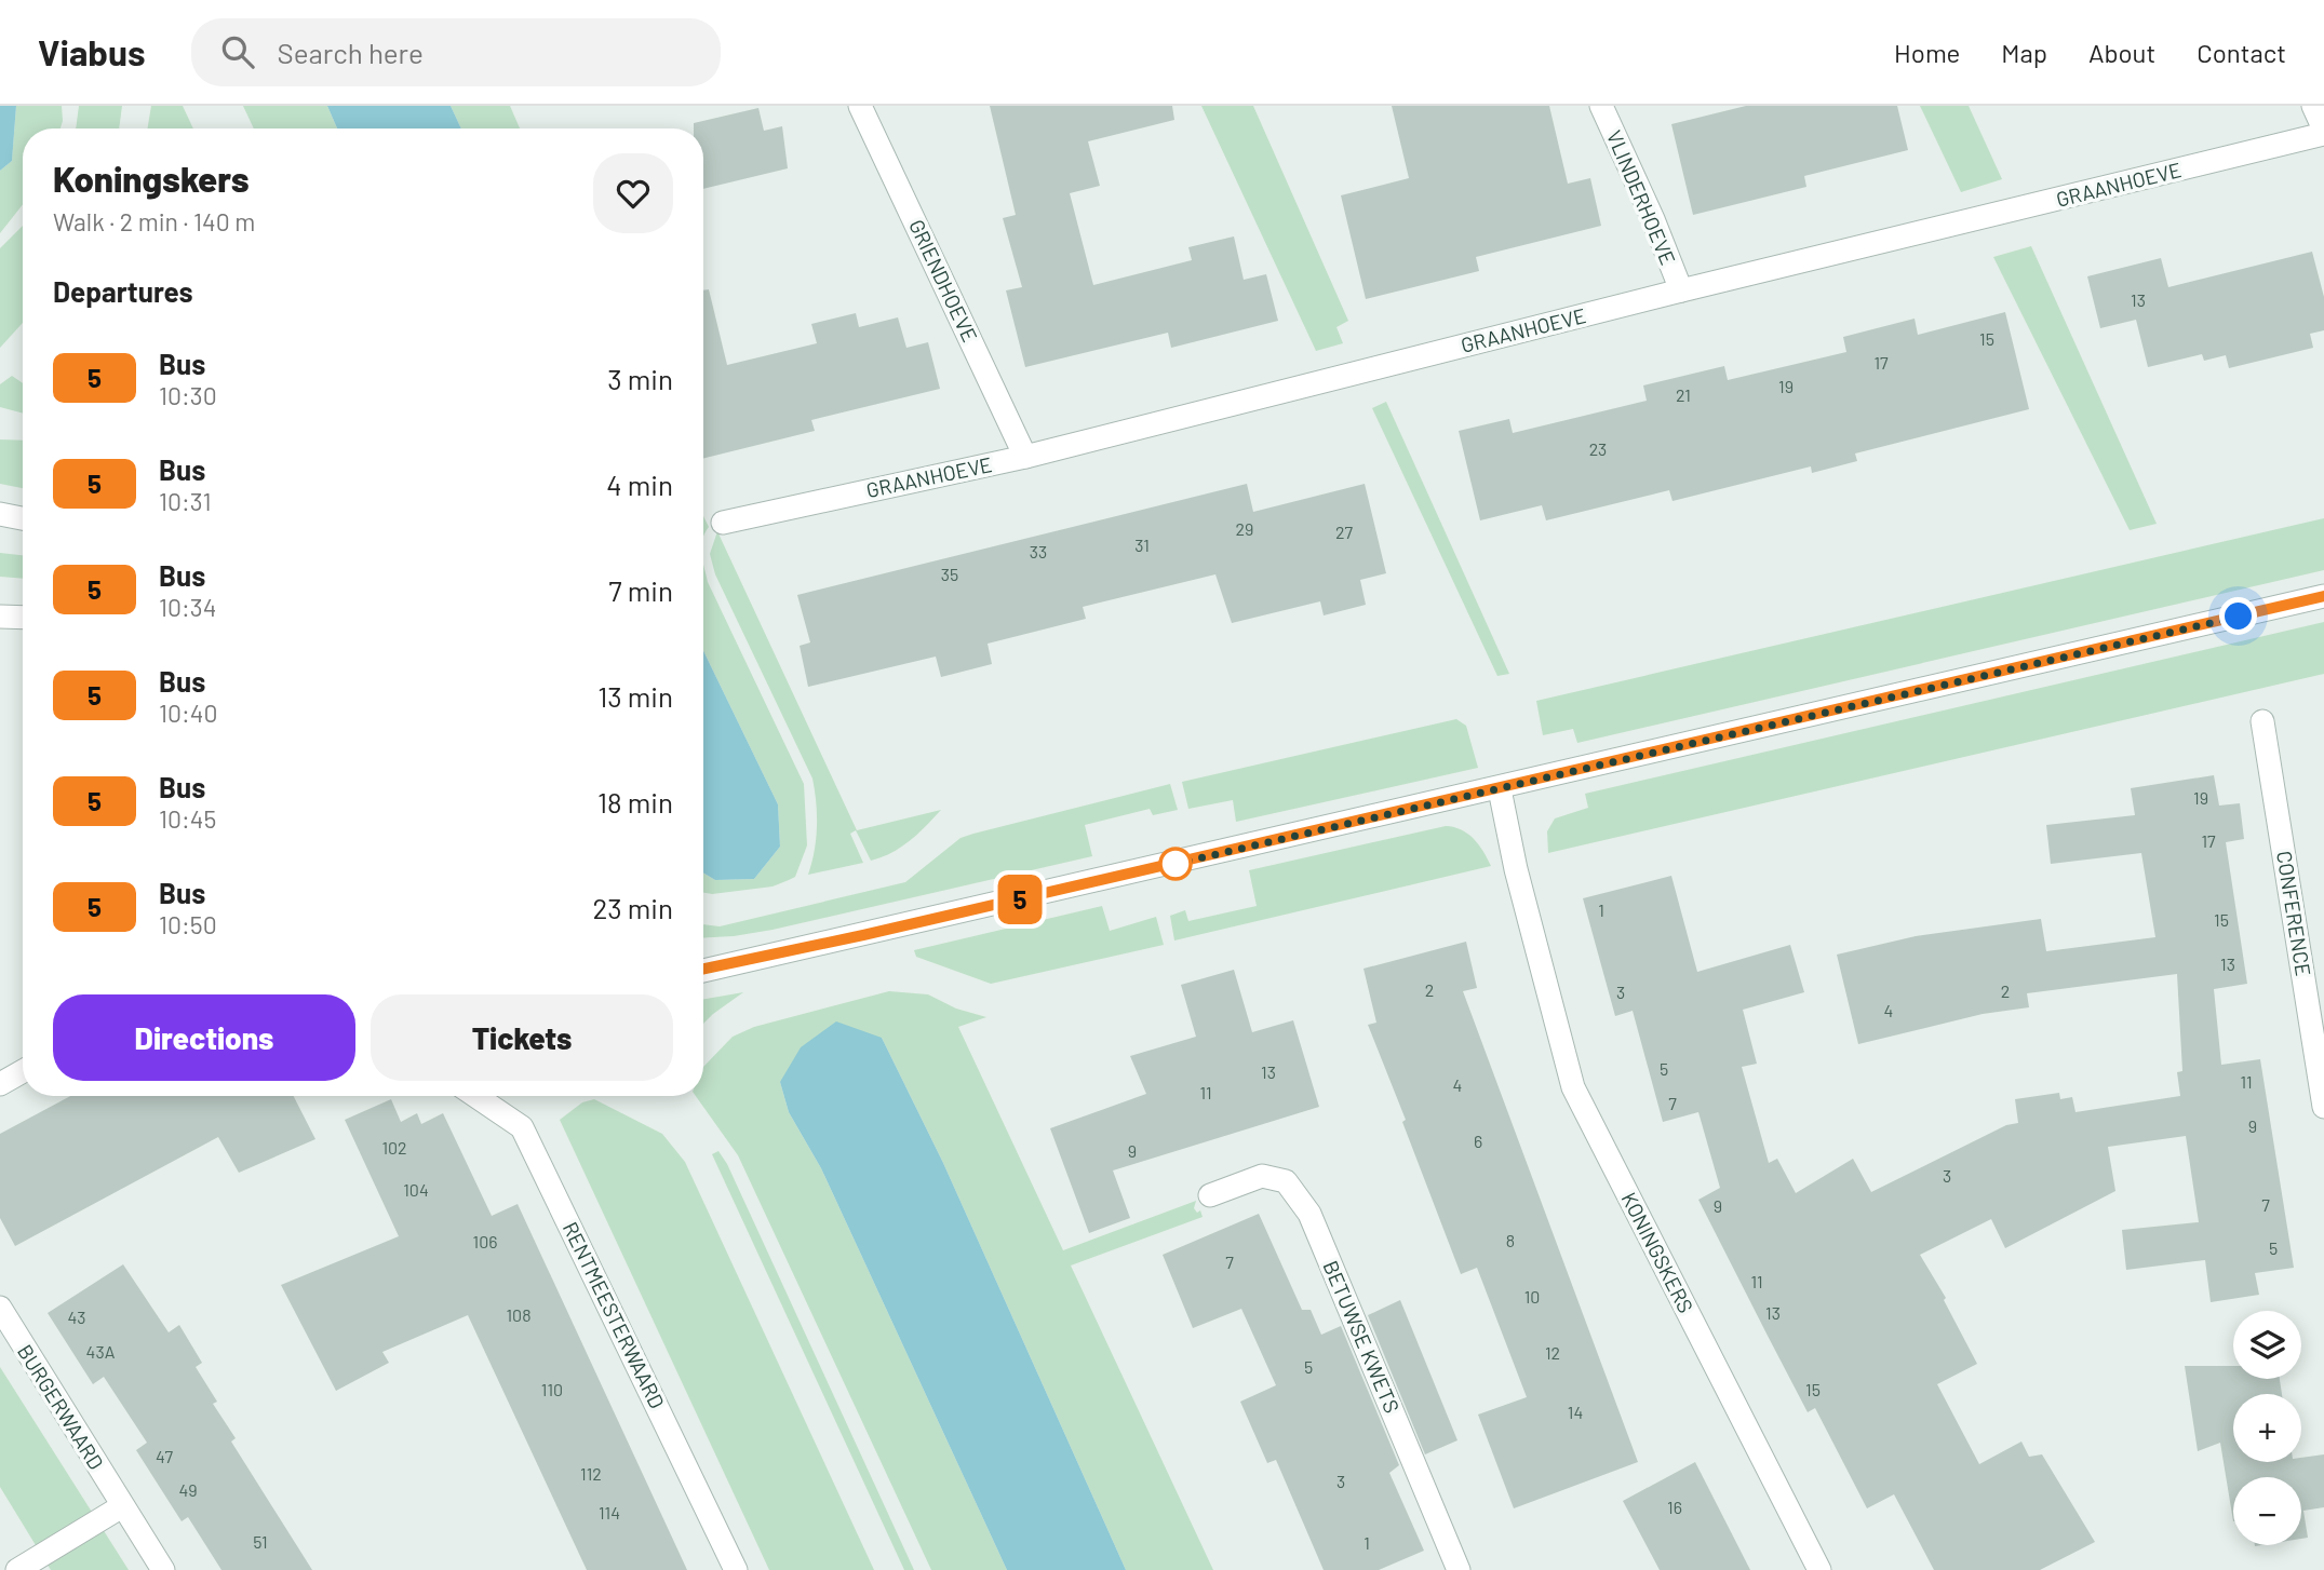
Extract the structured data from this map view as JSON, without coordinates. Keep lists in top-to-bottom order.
{
  "streets": {
    "street": [
      "GRAANHOEVE",
      "VLINDERHOEVE",
      "GRIENDHOEVE",
      "CONFERENCE",
      "KONINGSKERS",
      "RENTMEESTERWAARD",
      "BETUWSE KWETS",
      "BURGERWAARD"
    ]
  },
  "crossings": [
    ["GRAANHOEVE", "VLINDERHOEVE"],
    ["GRAANHOEVE", "GRIENDHOEVE"]
  ],
  "lines": ["bus line 5"],
  "house_numbers": [
    "13",
    "15",
    "17",
    "19",
    "21",
    "23",
    "29",
    "27",
    "31",
    "33",
    "35",
    "19",
    "17",
    "1",
    "15",
    "13",
    "2",
    "2",
    "3",
    "4",
    "5",
    "13",
    "11",
    "4",
    "11",
    "7",
    "9",
    "6",
    "102",
    "9",
    "3",
    "104",
    "7",
    "9",
    "8",
    "106",
    "5",
    "7",
    "11",
    "10",
    "13",
    "108",
    "43",
    "43A",
    "12",
    "5",
    "110",
    "15",
    "14",
    "47",
    "112",
    "3",
    "49",
    "16",
    "114",
    "51",
    "1"
  ],
  "page": {
    "header": "Viabus",
    "search": "Search here",
    "nav": [
      "Home",
      "Map",
      "About",
      "Contact"
    ],
    "on_map": "5",
    "heading": [
      ["Koningskers", "Walk · 2 min · 140 m"],
      "Departures"
    ],
    "list": [
      {
        "mark": "5",
        "name": "Bus",
        "note": "10:30",
        "value": "3 min"
      },
      {
        "mark": "5",
        "name": "Bus",
        "note": "10:31",
        "value": "4 min"
      },
      {
        "mark": "5",
        "name": "Bus",
        "note": "10:34",
        "value": "7 min"
      },
      {
        "mark": "5",
        "name": "Bus",
        "note": "10:40",
        "value": "13 min"
      },
      {
        "mark": "5",
        "name": "Bus",
        "note": "10:45",
        "value": "18 min"
      },
      {
        "mark": "5",
        "name": "Bus",
        "note": "10:50",
        "value": "23 min"
      }
    ],
    "buttons": ["Directions", "Tickets"],
    "map_buttons": ["+", "−"]
  }
}
